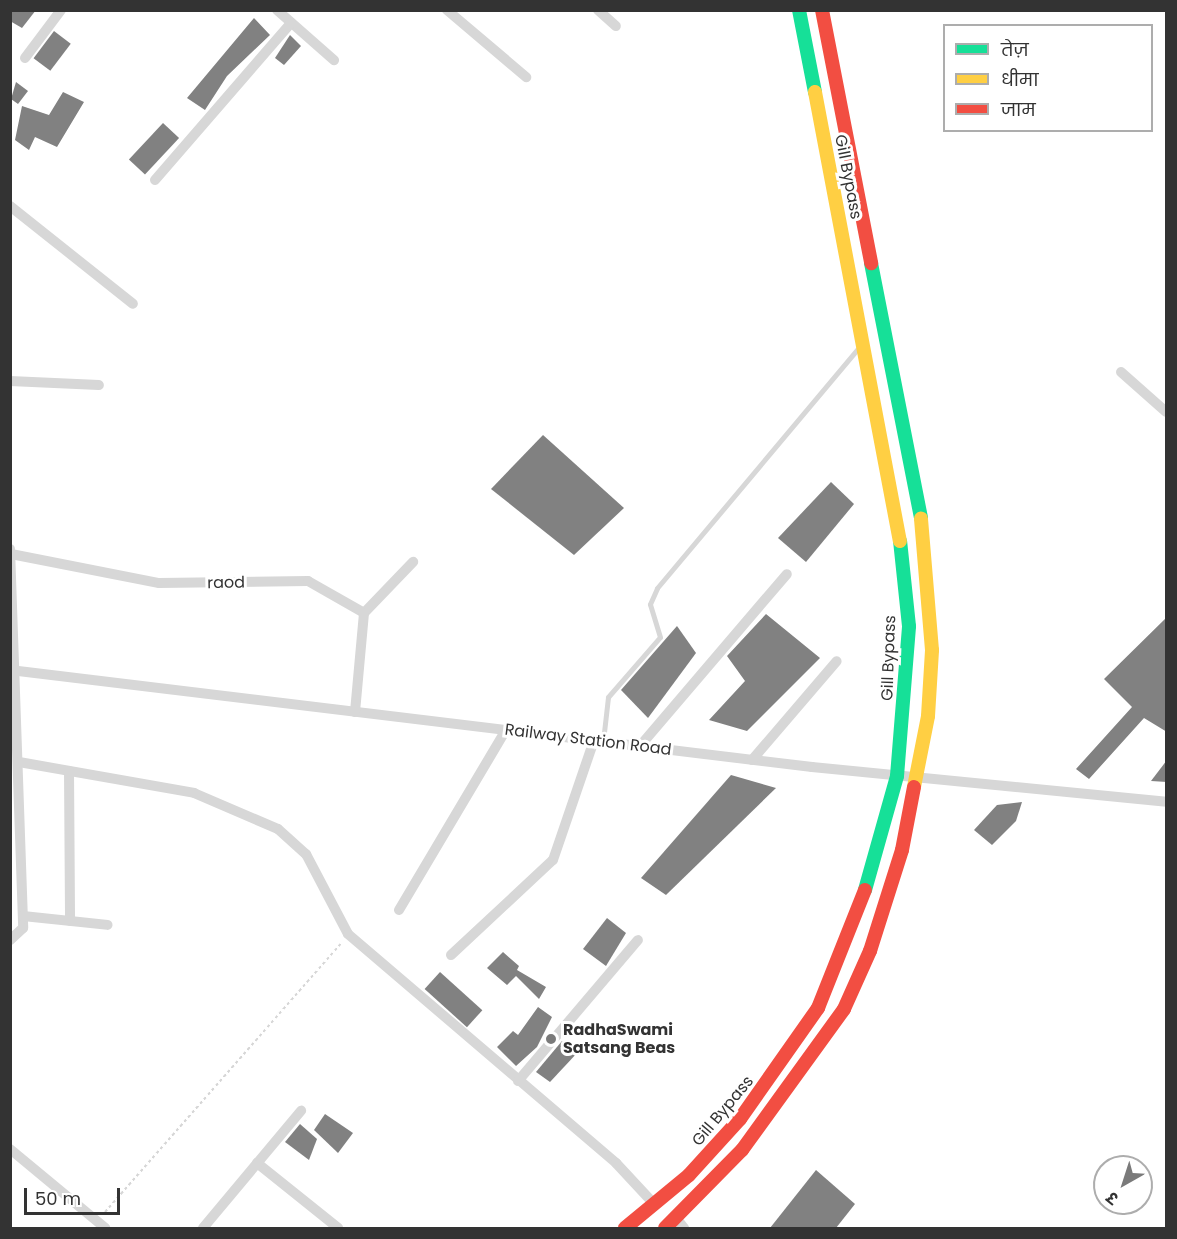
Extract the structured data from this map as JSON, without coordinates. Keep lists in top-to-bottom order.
{
  "streets": {
    "main road": ["Gill Bypass"],
    "street": ["raod", "Railway Station Road"]
  },
  "crossings": [
    ["Gill Bypass", "Railway Station Road"]
  ],
  "places": ["RadhaSwami Satsang Beas"],
  "legend": ["तेज़", "धीमा", "जाम"],
  "scale_bar": "50 m",
  "north": "bottom left"
}
